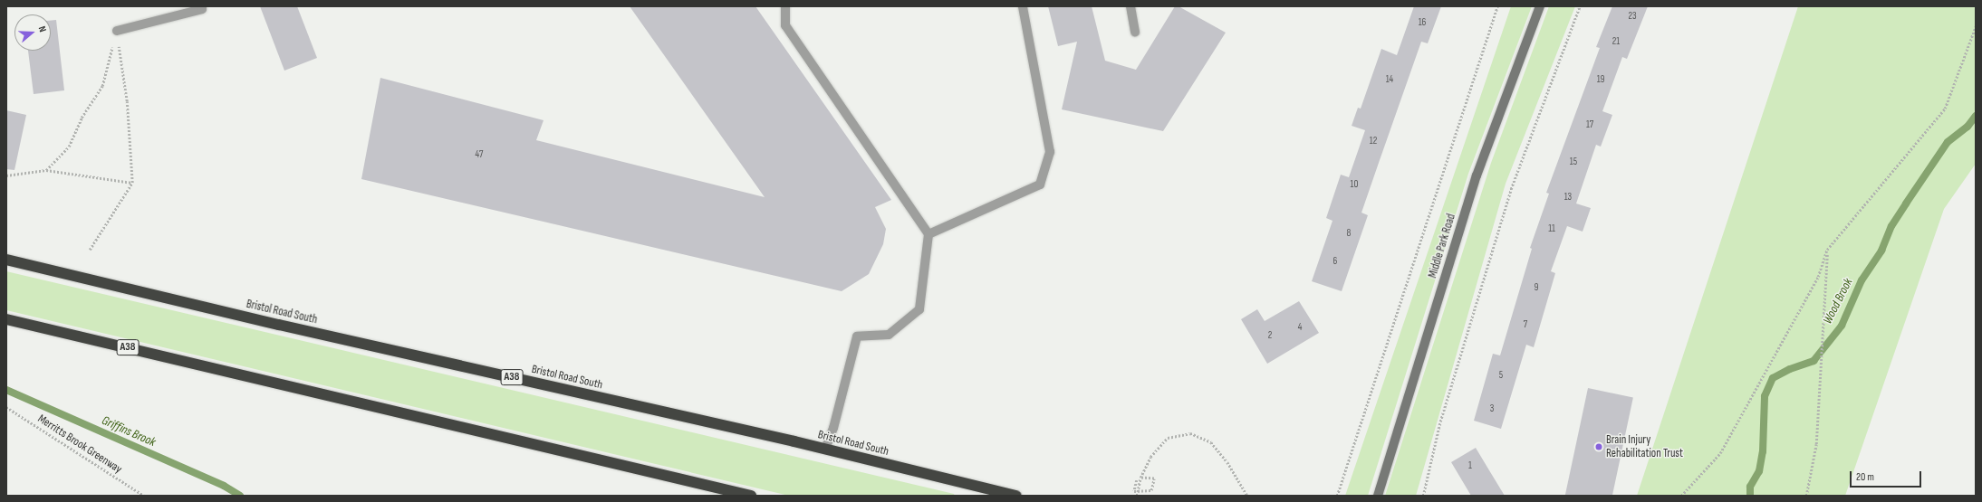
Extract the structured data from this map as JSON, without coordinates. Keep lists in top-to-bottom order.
{
  "streets": {
    "highway": ["Bristol Road South", "A38"],
    "street": ["Middle Park Road"],
    "path": ["Merritts Brook Greenway"]
  },
  "water": ["Wood Brook", "Griffins Brook"],
  "places": ["Brain Injury Rehabilitation Trust"],
  "house_numbers": [
    "23",
    "16",
    "21",
    "14",
    "19",
    "17",
    "12",
    "47",
    "15",
    "10",
    "13",
    "11",
    "8",
    "6",
    "9",
    "7",
    "4",
    "2",
    "5",
    "3",
    "1"
  ],
  "scale_bar": "20 m",
  "north": "right"
}
